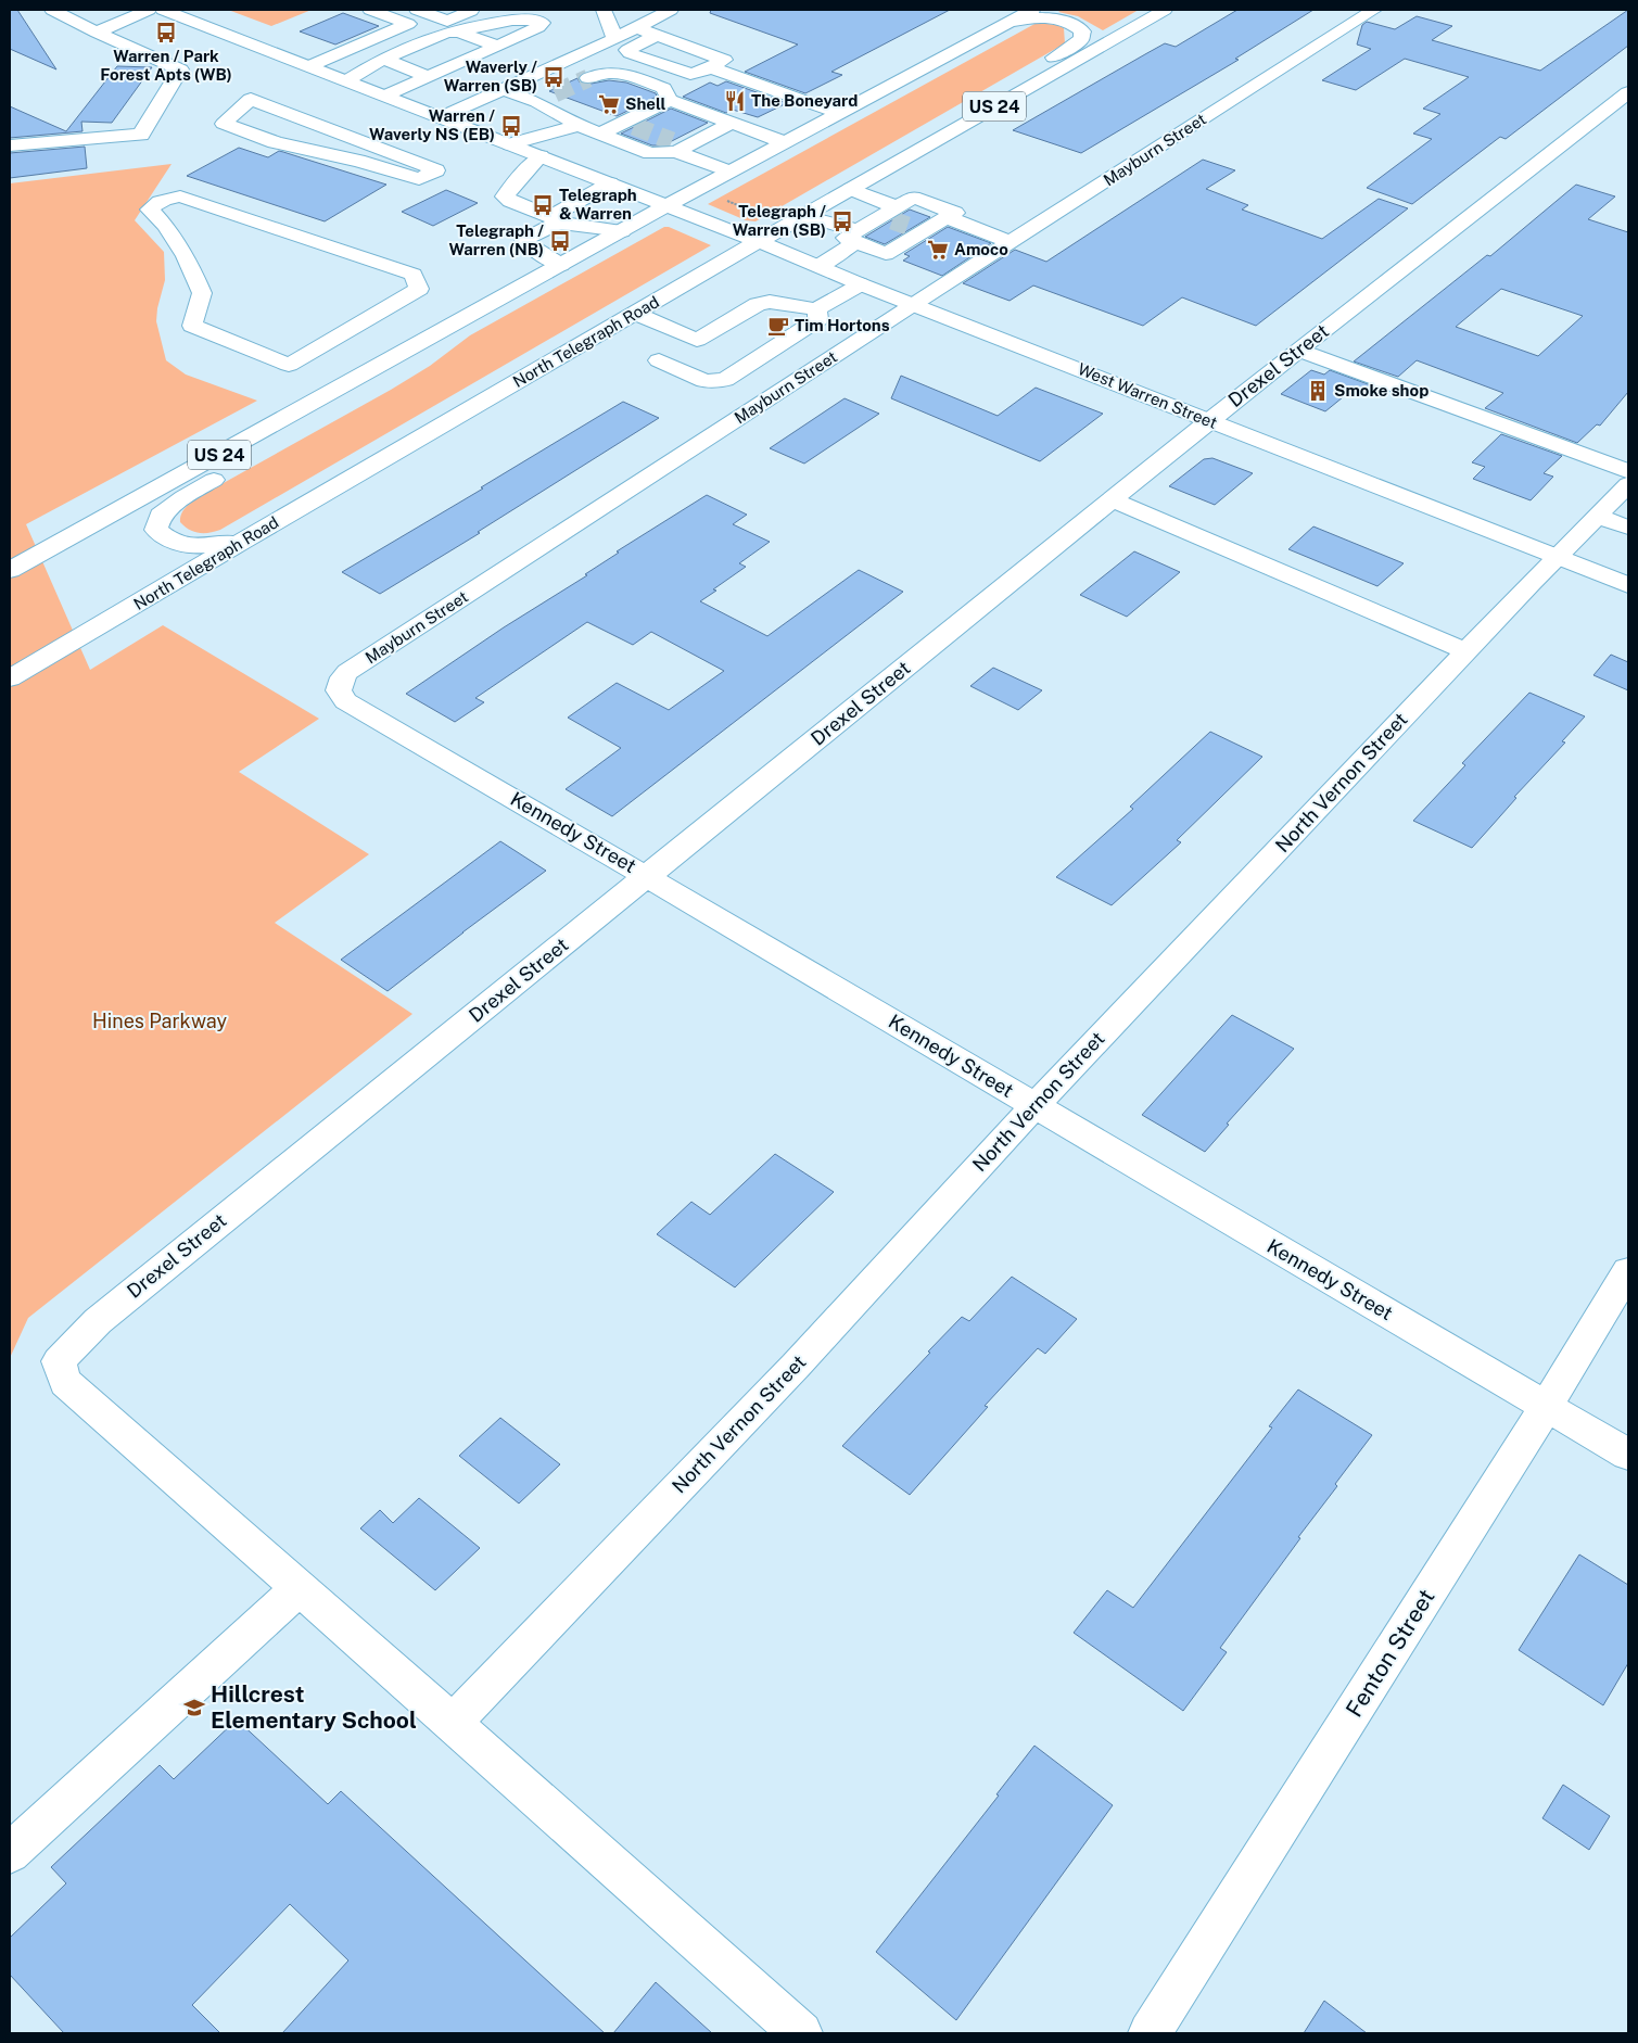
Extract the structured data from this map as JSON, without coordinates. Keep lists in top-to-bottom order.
{
  "streets": {
    "street": [
      "US 24",
      "Mayburn Street",
      "North Telegraph Road",
      "Drexel Street",
      "West Warren Street",
      "North Vernon Street",
      "Kennedy Street",
      "Fenton Street"
    ]
  },
  "crossings": [
    ["US 24", "West Warren Street"],
    ["Mayburn Street", "West Warren Street"],
    ["Mayburn Street", "Kennedy Street"],
    ["North Telegraph Road", "West Warren Street"],
    ["Drexel Street", "West Warren Street"],
    ["Drexel Street", "Kennedy Street"],
    ["West Warren Street", "North Vernon Street"],
    ["North Vernon Street", "Kennedy Street"],
    ["Kennedy Street", "Fenton Street"]
  ],
  "parks": ["Hines Parkway"],
  "places": {
    "bus stop": [
      "Warren / Park Forest Apts (WB)",
      "Waverly / Warren (SB)",
      "Warren / Waverly NS (EB)",
      "Telegraph & Warren",
      "Telegraph / Warren (SB)",
      "Telegraph / Warren (NB)"
    ],
    "restaurant": ["The Boneyard"],
    "supermarket": ["Shell", "Amoco"],
    "cafe": ["Tim Hortons"],
    "building": ["Smoke shop"],
    "school or university": ["Hillcrest Elementary School"]
  }
}
